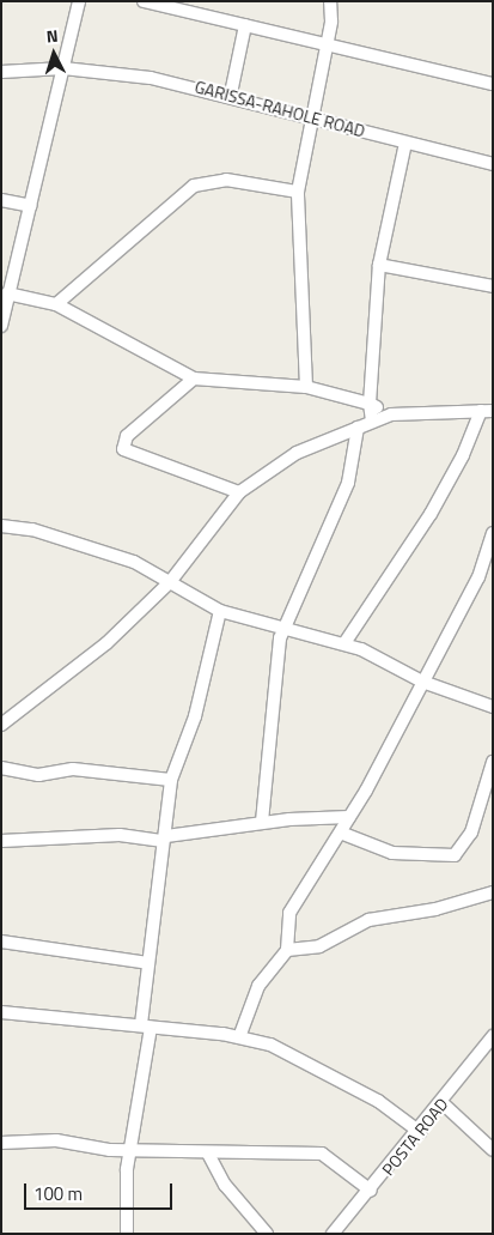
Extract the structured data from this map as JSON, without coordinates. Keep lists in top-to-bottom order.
{
  "streets": {
    "street": ["GARISSA-RAHOLE ROAD", "POSTA ROAD"]
  },
  "scale_bar": "100 m",
  "north": "top"
}
